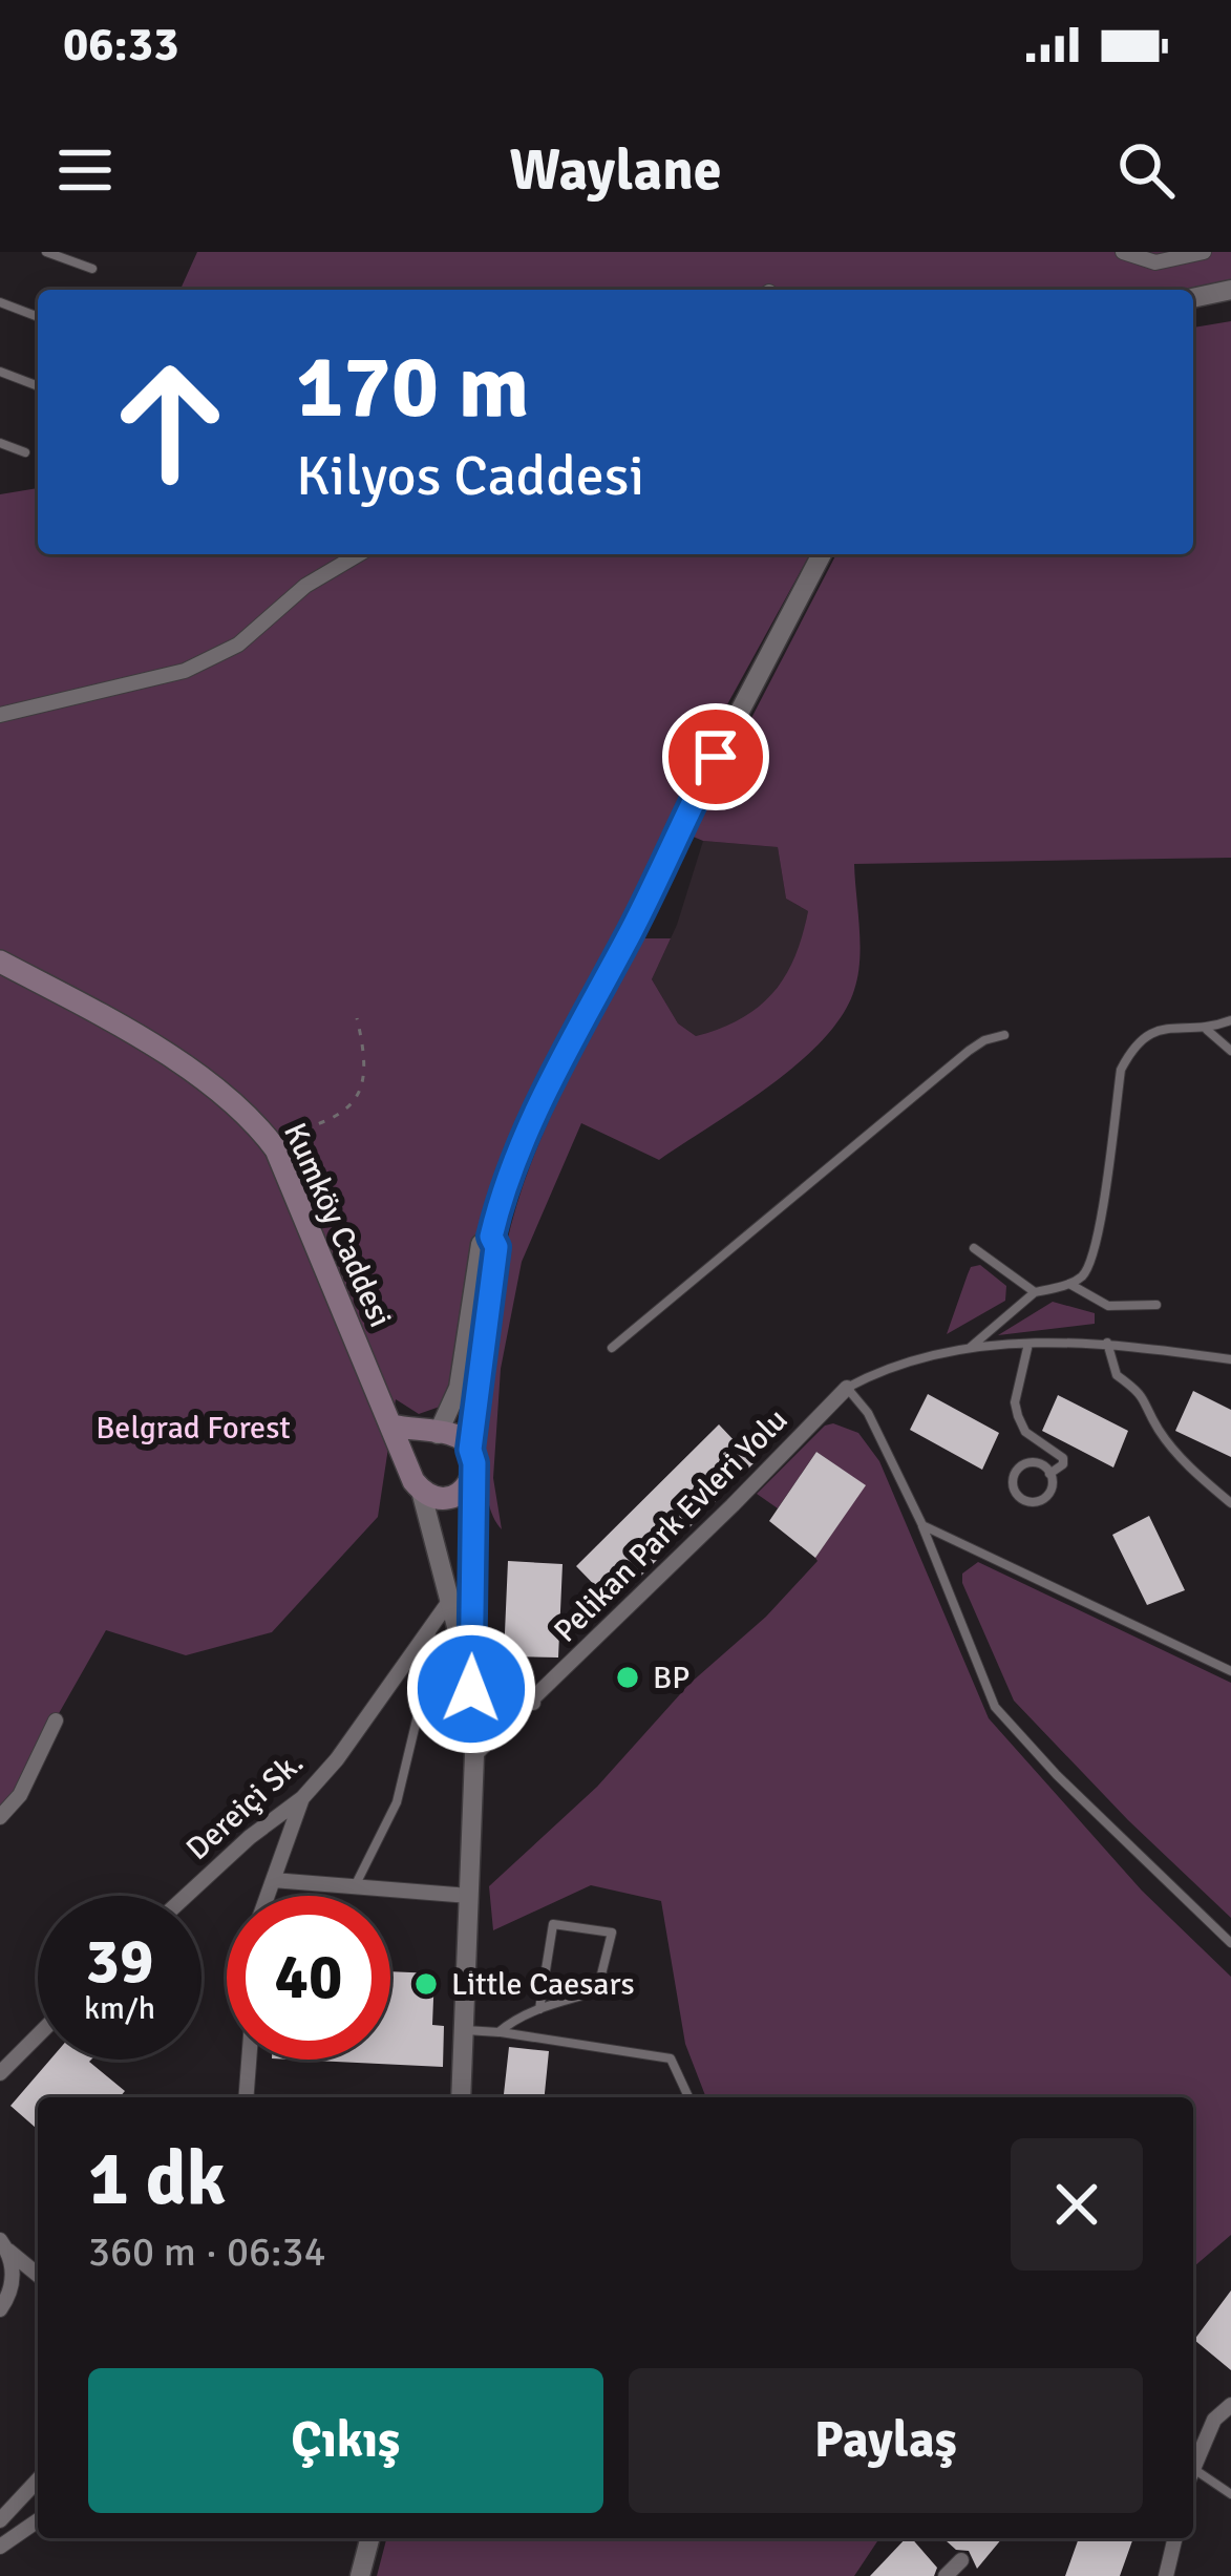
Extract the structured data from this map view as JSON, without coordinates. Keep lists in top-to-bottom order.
{
  "streets": {
    "main road": ["Kumköy Caddesi"],
    "street": ["Pelikan Park Evleri Yolu", "Dereiçi Sk."]
  },
  "parks": ["Belgrad Forest"],
  "places": ["BP", "Little Caesars"],
  "page": {
    "status": "06:33",
    "header": "Waylane",
    "turn": ["170 m", "Kilyos Caddesi"],
    "speed": "39 km/h",
    "limit": "40",
    "heading": ["1 dk", "360 m · 06:34"],
    "buttons": ["Çıkış", "Paylaş"]
  }
}
